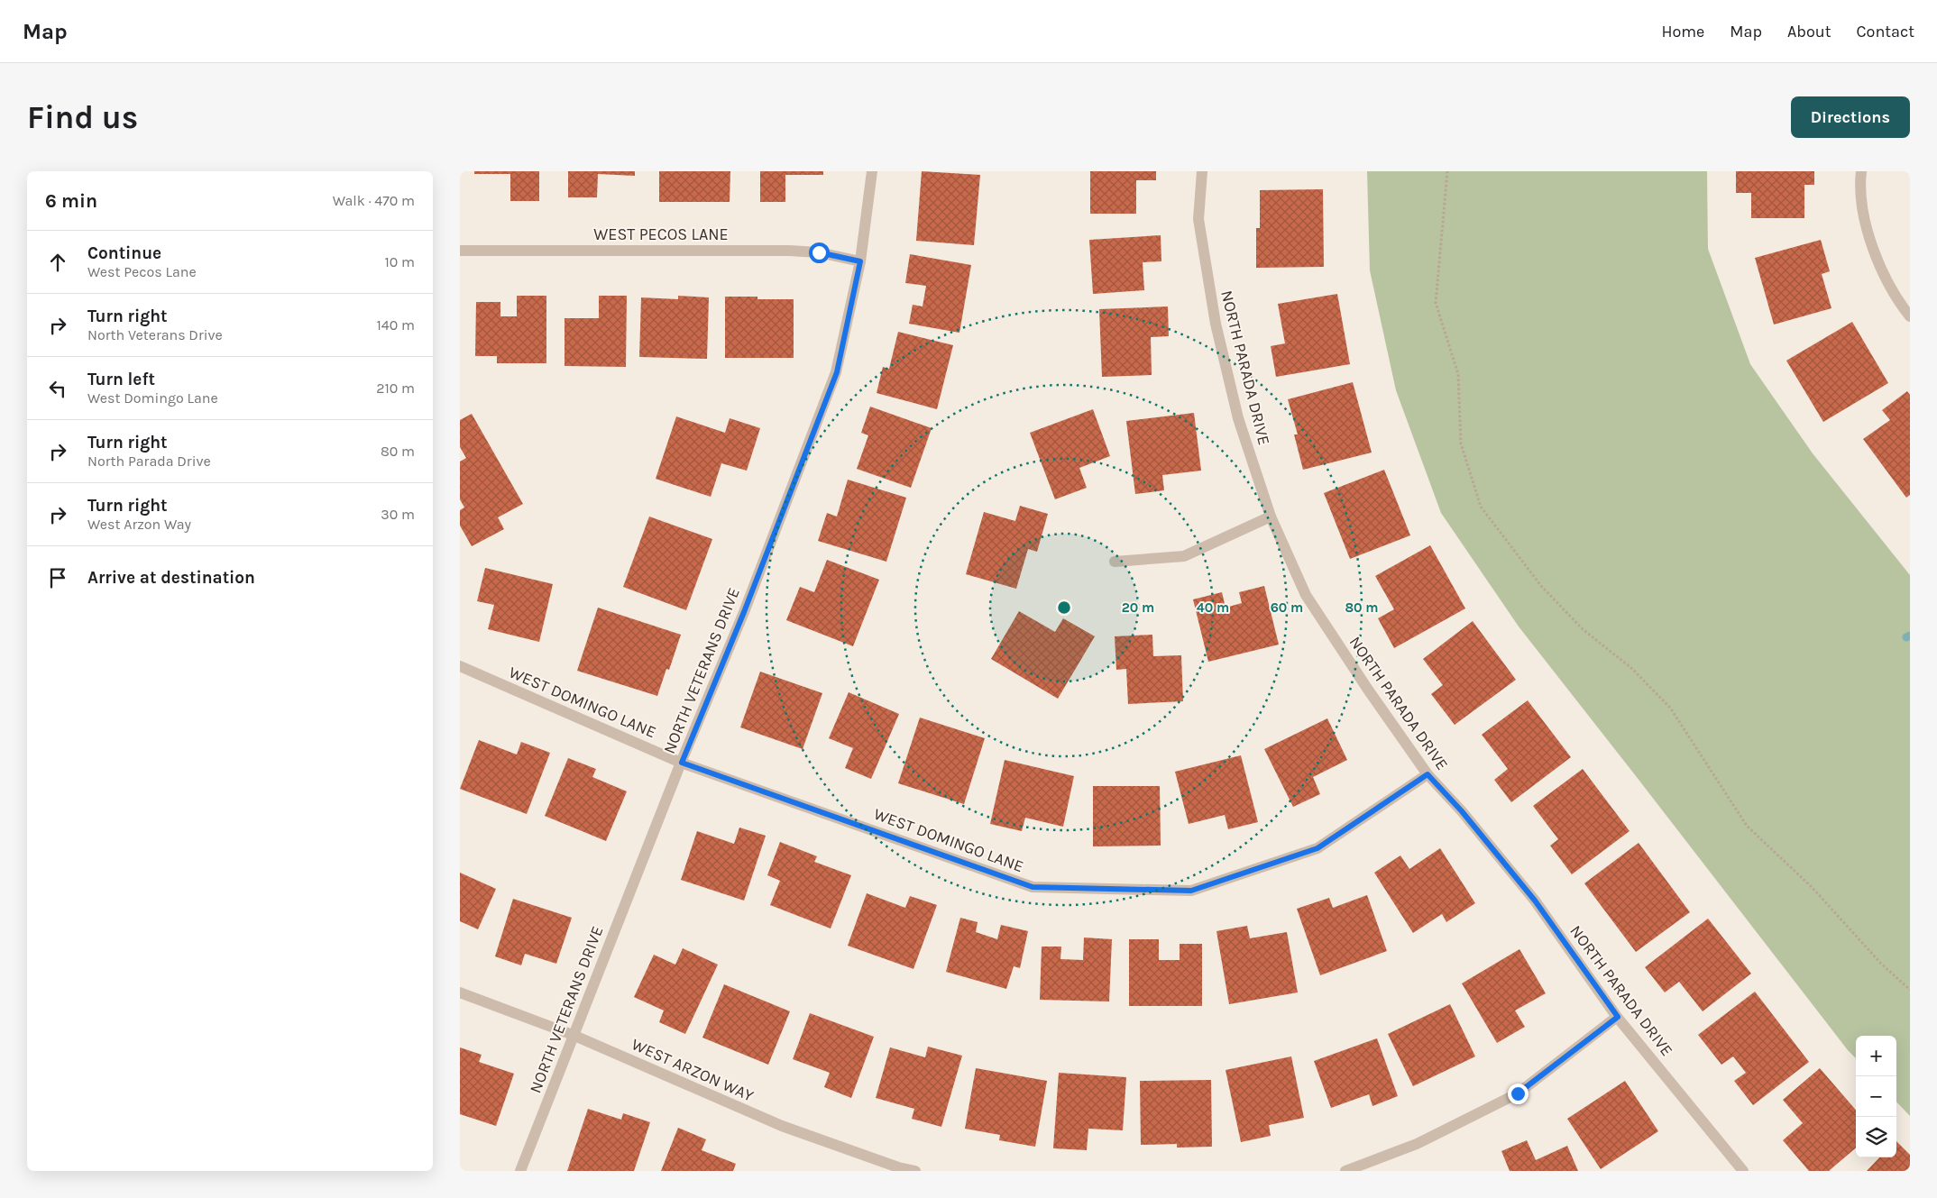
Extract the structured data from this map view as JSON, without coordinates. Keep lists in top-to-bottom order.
{
  "streets": {
    "street": [
      "WEST PECOS LANE",
      "NORTH PARADA DRIVE",
      "NORTH VETERANS DRIVE",
      "WEST DOMINGO LANE",
      "WEST ARZON WAY"
    ]
  },
  "crossings": [
    ["WEST PECOS LANE", "NORTH VETERANS DRIVE"],
    ["NORTH PARADA DRIVE", "WEST DOMINGO LANE"],
    ["NORTH VETERANS DRIVE", "WEST DOMINGO LANE"],
    ["NORTH VETERANS DRIVE", "WEST ARZON WAY"]
  ],
  "page": {
    "header": "Map",
    "nav": [
      "Home",
      "Map",
      "About",
      "Contact"
    ],
    "buttons": "Directions",
    "title": "Find us",
    "heading": ["6 min", "Walk · 470 m"],
    "list": [
      ["Continue", "West Pecos Lane", "10 m"],
      ["Turn right", "North Veterans Drive", "140 m"],
      ["Turn left", "West Domingo Lane", "210 m"],
      ["Turn right", "North Parada Drive", "80 m"],
      ["Turn right", "West Arzon Way", "30 m"],
      "Arrive at destination"
    ],
    "map_buttons": ["+", "−"]
  },
  "rings": [
    "20 m",
    "40 m",
    "60 m",
    "80 m"
  ]
}
